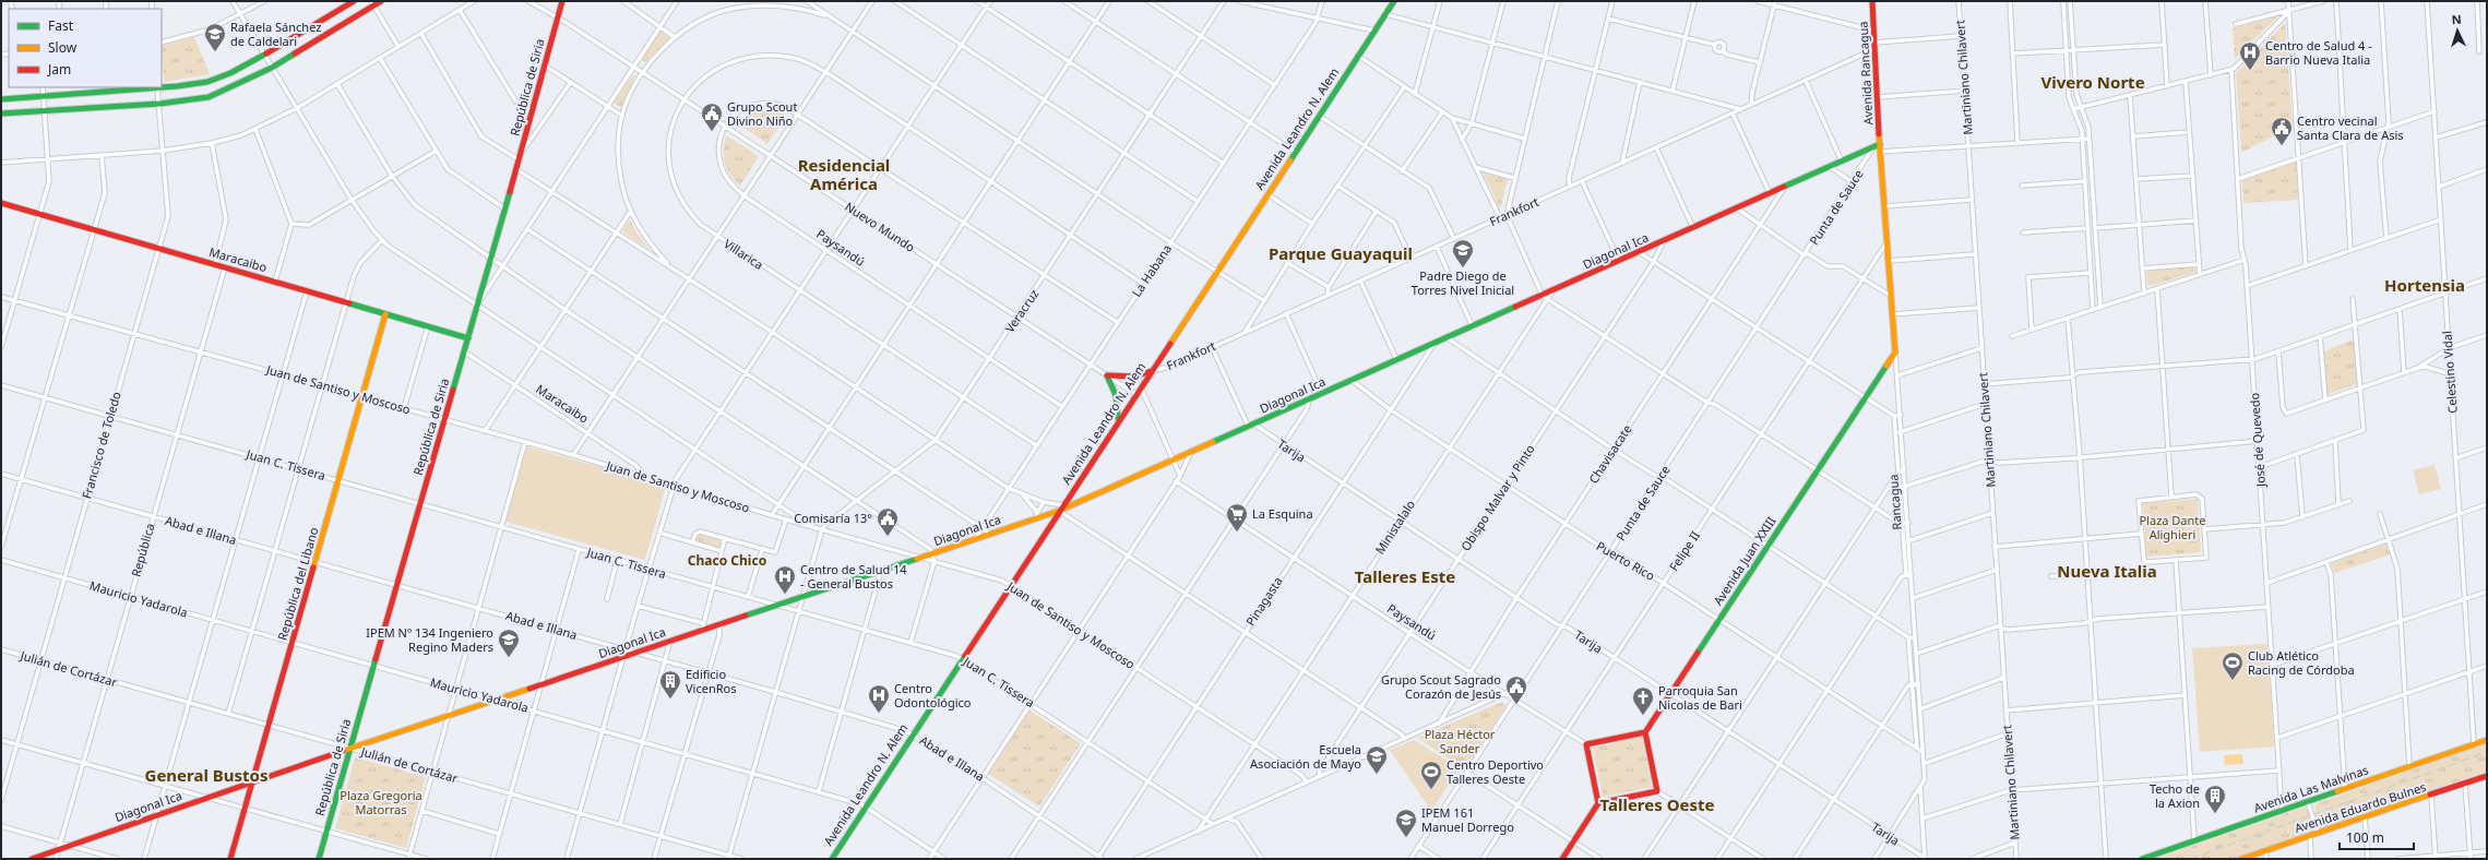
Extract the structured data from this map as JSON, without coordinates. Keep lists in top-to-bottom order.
{
  "streets": {
    "main road": [
      "Avenida Rancagua",
      "República de Siria",
      "Avenida Leandro N. Alem",
      "Diagonal Ica",
      "Maracaibo",
      "Rancagua",
      "Avenida Juan XXIII",
      "República del Libano",
      "Avenida Las Malvinas",
      "Avenida Eduardo Bulnes"
    ],
    "street": [
      "Martiniano Chilavert",
      "Punta de Sauce",
      "Frankfort",
      "Nuevo Mundo",
      "Paysandú",
      "Villarica",
      "La Habana",
      "Veracruz",
      "Celestino Vidal",
      "Juan de Santiso y Moscoso",
      "José de Quevedo",
      "Francisco de Toledo",
      "Tarija",
      "Chavisacate",
      "Juan C. Tissera",
      "Obispo Malvar y Pinto",
      "Ministalalo",
      "Abad e Illana",
      "República",
      "Felipe II",
      "Puerto Rico",
      "Mauricio Yadarola",
      "Pinagasta",
      "Julián de Cortázar"
    ]
  },
  "crossings": [
    ["Avenida Rancagua", "Punta de Sauce"],
    ["Avenida Rancagua", "Frankfort"],
    ["Avenida Rancagua", "Diagonal Ica"],
    ["Avenida Rancagua", "Rancagua"],
    ["República de Siria", "Nuevo Mundo"],
    ["República de Siria", "Diagonal Ica"],
    ["República de Siria", "Maracaibo"],
    ["República de Siria", "Juan de Santiso y Moscoso"],
    ["República de Siria", "Juan C. Tissera"],
    ["República de Siria", "Abad e Illana"],
    ["República de Siria", "Mauricio Yadarola"],
    ["República de Siria", "Julián de Cortázar"],
    ["Avenida Leandro N. Alem", "Frankfort"],
    ["Avenida Leandro N. Alem", "Nuevo Mundo"],
    ["Avenida Leandro N. Alem", "Diagonal Ica"],
    ["Avenida Leandro N. Alem", "Juan de Santiso y Moscoso"],
    ["Avenida Leandro N. Alem", "Juan C. Tissera"],
    ["Avenida Leandro N. Alem", "Abad e Illana"],
    ["Avenida Leandro N. Alem", "Mauricio Yadarola"],
    ["Punta de Sauce", "Paysandú"],
    ["Punta de Sauce", "Diagonal Ica"],
    ["Punta de Sauce", "Tarija"],
    ["Punta de Sauce", "Rancagua"],
    ["Punta de Sauce", "Puerto Rico"],
    ["Nuevo Mundo", "Paysandú"],
    ["Nuevo Mundo", "Villarica"],
    ["Nuevo Mundo", "La Habana"],
    ["Nuevo Mundo", "Veracruz"],
    ["Paysandú", "La Habana"],
    ["Paysandú", "Veracruz"],
    ["Paysandú", "Chavisacate"],
    ["Paysandú", "Obispo Malvar y Pinto"],
    ["Paysandú", "Ministalalo"],
    ["Paysandú", "Felipe II"],
    ["Paysandú", "Pinagasta"],
    ["Diagonal Ica", "La Habana"],
    ["Diagonal Ica", "Veracruz"],
    ["Diagonal Ica", "Juan de Santiso y Moscoso"],
    ["Diagonal Ica", "Tarija"],
    ["Diagonal Ica", "Chavisacate"],
    ["Diagonal Ica", "Juan C. Tissera"],
    ["Diagonal Ica", "Obispo Malvar y Pinto"],
    ["Diagonal Ica", "Rancagua"],
    ["Diagonal Ica", "Ministalalo"],
    ["Diagonal Ica", "Abad e Illana"],
    ["Diagonal Ica", "República"],
    ["Diagonal Ica", "Puerto Rico"],
    ["Diagonal Ica", "República del Libano"],
    ["Diagonal Ica", "Mauricio Yadarola"],
    ["Diagonal Ica", "Pinagasta"],
    ["Diagonal Ica", "Julián de Cortázar"],
    ["Villarica", "La Habana"],
    ["Villarica", "Veracruz"],
    ["Maracaibo", "Juan de Santiso y Moscoso"],
    ["Maracaibo", "Francisco de Toledo"],
    ["Maracaibo", "República"],
    ["Maracaibo", "República del Libano"],
    ["Veracruz", "Juan de Santiso y Moscoso"],
    ["Veracruz", "Juan C. Tissera"],
    ["Veracruz", "Abad e Illana"],
    ["Veracruz", "Mauricio Yadarola"],
    ["Veracruz", "Julián de Cortázar"],
    ["Celestino Vidal", "Avenida Las Malvinas"],
    ["Juan de Santiso y Moscoso", "Francisco de Toledo"],
    ["Juan de Santiso y Moscoso", "Ministalalo"],
    ["Juan de Santiso y Moscoso", "República"],
    ["Juan de Santiso y Moscoso", "República del Libano"],
    ["Juan de Santiso y Moscoso", "Pinagasta"],
    ["José de Quevedo", "Avenida Las Malvinas"],
    ["Francisco de Toledo", "Juan C. Tissera"],
    ["Francisco de Toledo", "Abad e Illana"],
    ["Francisco de Toledo", "Mauricio Yadarola"],
    ["Francisco de Toledo", "Julián de Cortázar"],
    ["Tarija", "Chavisacate"],
    ["Tarija", "Obispo Malvar y Pinto"],
    ["Tarija", "Rancagua"],
    ["Tarija", "Ministalalo"],
    ["Tarija", "Felipe II"],
    ["Tarija", "Avenida Juan XXIII"],
    ["Tarija", "Pinagasta"],
    ["Chavisacate", "Puerto Rico"],
    ["Juan C. Tissera", "Ministalalo"],
    ["Juan C. Tissera", "República"],
    ["Juan C. Tissera", "República del Libano"],
    ["Juan C. Tissera", "Pinagasta"],
    ["Obispo Malvar y Pinto", "Puerto Rico"],
    ["Rancagua", "Felipe II"],
    ["Rancagua", "Puerto Rico"],
    ["Rancagua", "Avenida Juan XXIII"],
    ["Ministalalo", "Puerto Rico"],
    ["Abad e Illana", "República"],
    ["Abad e Illana", "República del Libano"],
    ["Abad e Illana", "Pinagasta"],
    ["República", "Mauricio Yadarola"],
    ["República", "Julián de Cortázar"],
    ["Felipe II", "Puerto Rico"],
    ["Puerto Rico", "Avenida Juan XXIII"],
    ["Puerto Rico", "Pinagasta"],
    ["República del Libano", "Mauricio Yadarola"],
    ["República del Libano", "Julián de Cortázar"]
  ],
  "districts": [
    "Vivero Norte",
    "Residencial América",
    "Parque Guayaquil",
    "Hortensia",
    "Chaco Chico",
    "Nueva Italia",
    "Talleres Este",
    "General Bustos",
    "Talleres Oeste"
  ],
  "parks": ["Plaza Dante Alighieri", "Plaza Héctor Sander", "Plaza Gregoria Matorras"],
  "places": {
    "school or university": [
      "Rafaela Sánchez de Caldelari",
      "Padre Diego de Torres Nivel Inicial",
      "IPEM Nº 134 Ingeniero Regino Maders",
      "Escuela Asociación de Mayo",
      "IPEM 161 Manuel Dorrego"
    ],
    "hospital": ["Centro de Salud 4 - Barrio Nueva Italia", "Centro de Salud 14 - General Bustos", "Centro Odontológico"],
    "public building": [
      "Grupo Scout Divino Niño",
      "Centro vecinal Santa Clara de Asis",
      "Comisaría 13°",
      "Grupo Scout Sagrado Corazón de Jesús"
    ],
    "supermarket": ["La Esquina"],
    "sports": ["Club Atlético Racing de Córdoba", "Centro Deportivo Talleres Oeste"],
    "building": ["Edificio VicenRos", "Techo de la Axion"],
    "church": ["Parroquia San Nicolas de Bari"]
  },
  "legend": ["Fast", "Slow", "Jam"],
  "scale_bar": "100 m",
  "north": "top"
}
